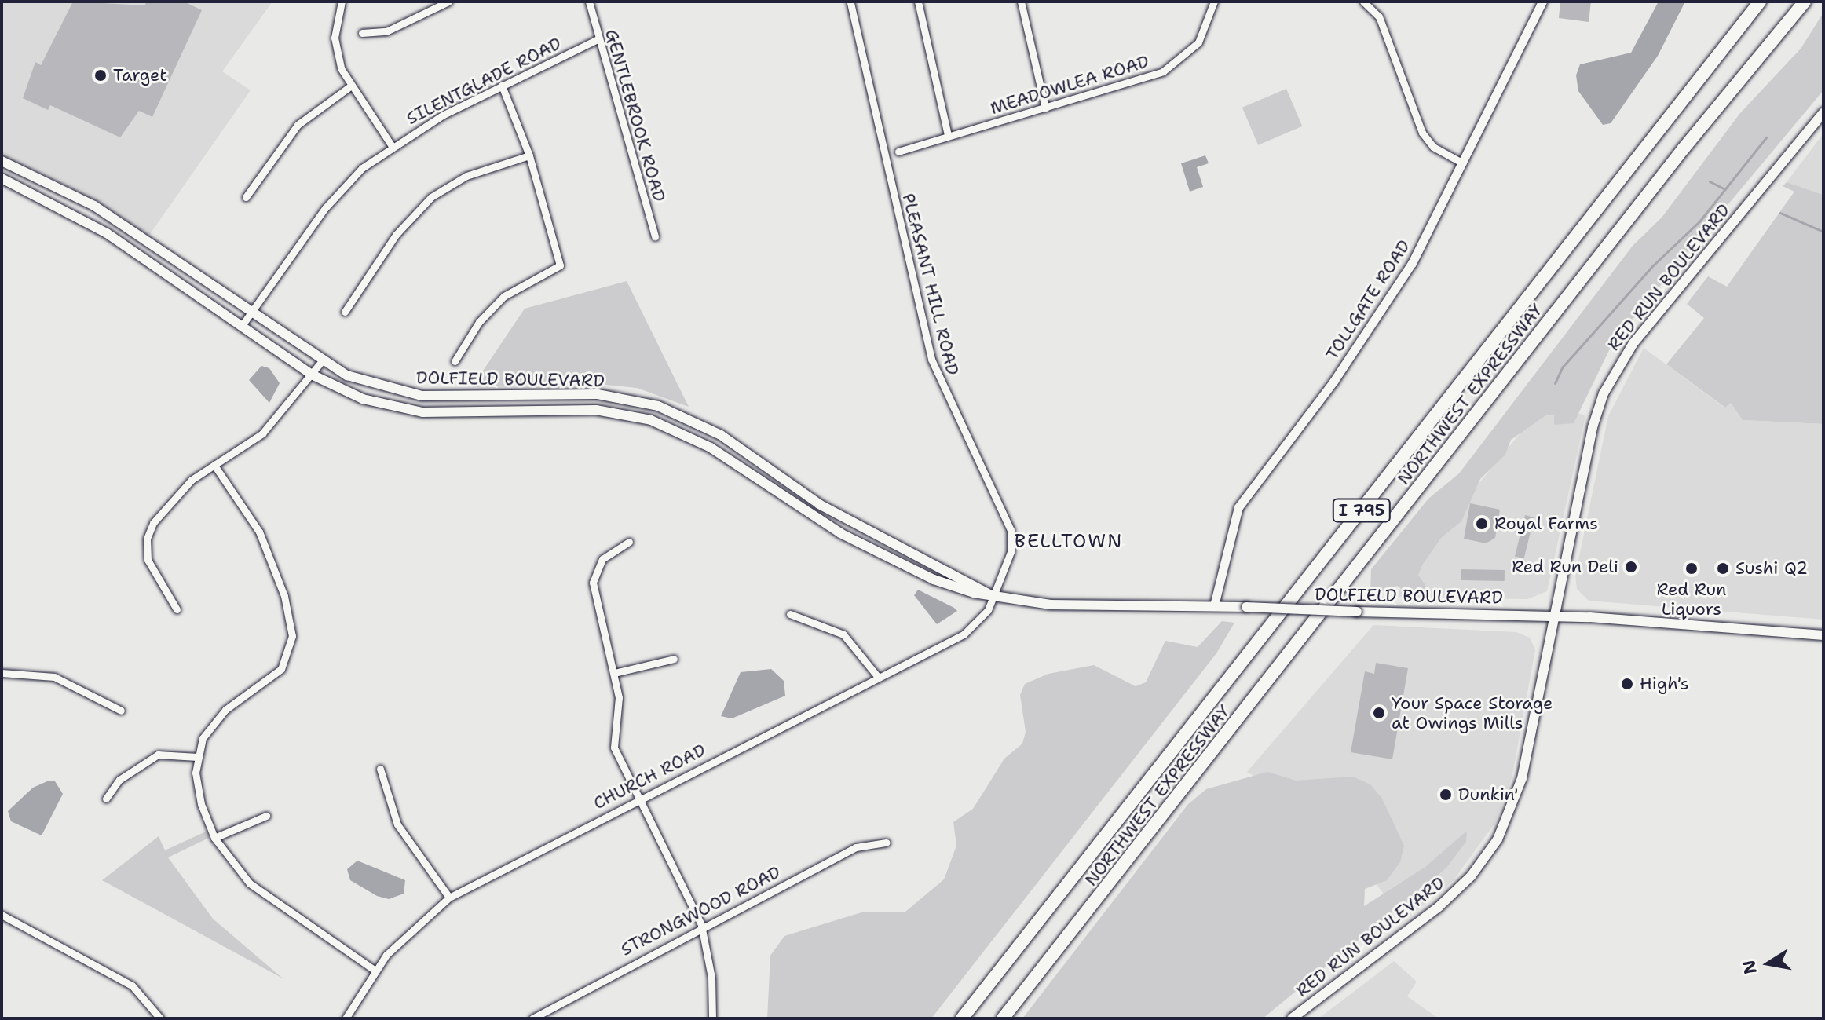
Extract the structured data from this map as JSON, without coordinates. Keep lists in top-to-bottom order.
{
  "streets": {
    "highway": ["NORTHWEST EXPRESSWAY", "I 795"],
    "main road": ["RED RUN BOULEVARD", "DOLFIELD BOULEVARD"],
    "street": [
      "SILENTGLADE ROAD",
      "MEADOWLEA ROAD",
      "GENTLEBROOK ROAD",
      "PLEASANT HILL ROAD",
      "TOLLGATE ROAD",
      "CHURCH ROAD",
      "STRONGWOOD ROAD"
    ]
  },
  "crossings": [
    ["SILENTGLADE ROAD", "GENTLEBROOK ROAD"],
    ["SILENTGLADE ROAD", "DOLFIELD BOULEVARD"],
    ["RED RUN BOULEVARD", "DOLFIELD BOULEVARD"],
    ["PLEASANT HILL ROAD", "DOLFIELD BOULEVARD"],
    ["PLEASANT HILL ROAD", "CHURCH ROAD"],
    ["TOLLGATE ROAD", "DOLFIELD BOULEVARD"],
    ["DOLFIELD BOULEVARD", "CHURCH ROAD"]
  ],
  "districts": ["BELLTOWN"],
  "places": [
    "Target",
    "Royal Farms",
    "Red Run Deli",
    "Red Run Liquors",
    "Sushi Q2",
    "High's",
    "Your Space Storage at Owings Mills",
    "Dunkin'"
  ],
  "north": "left"
}
